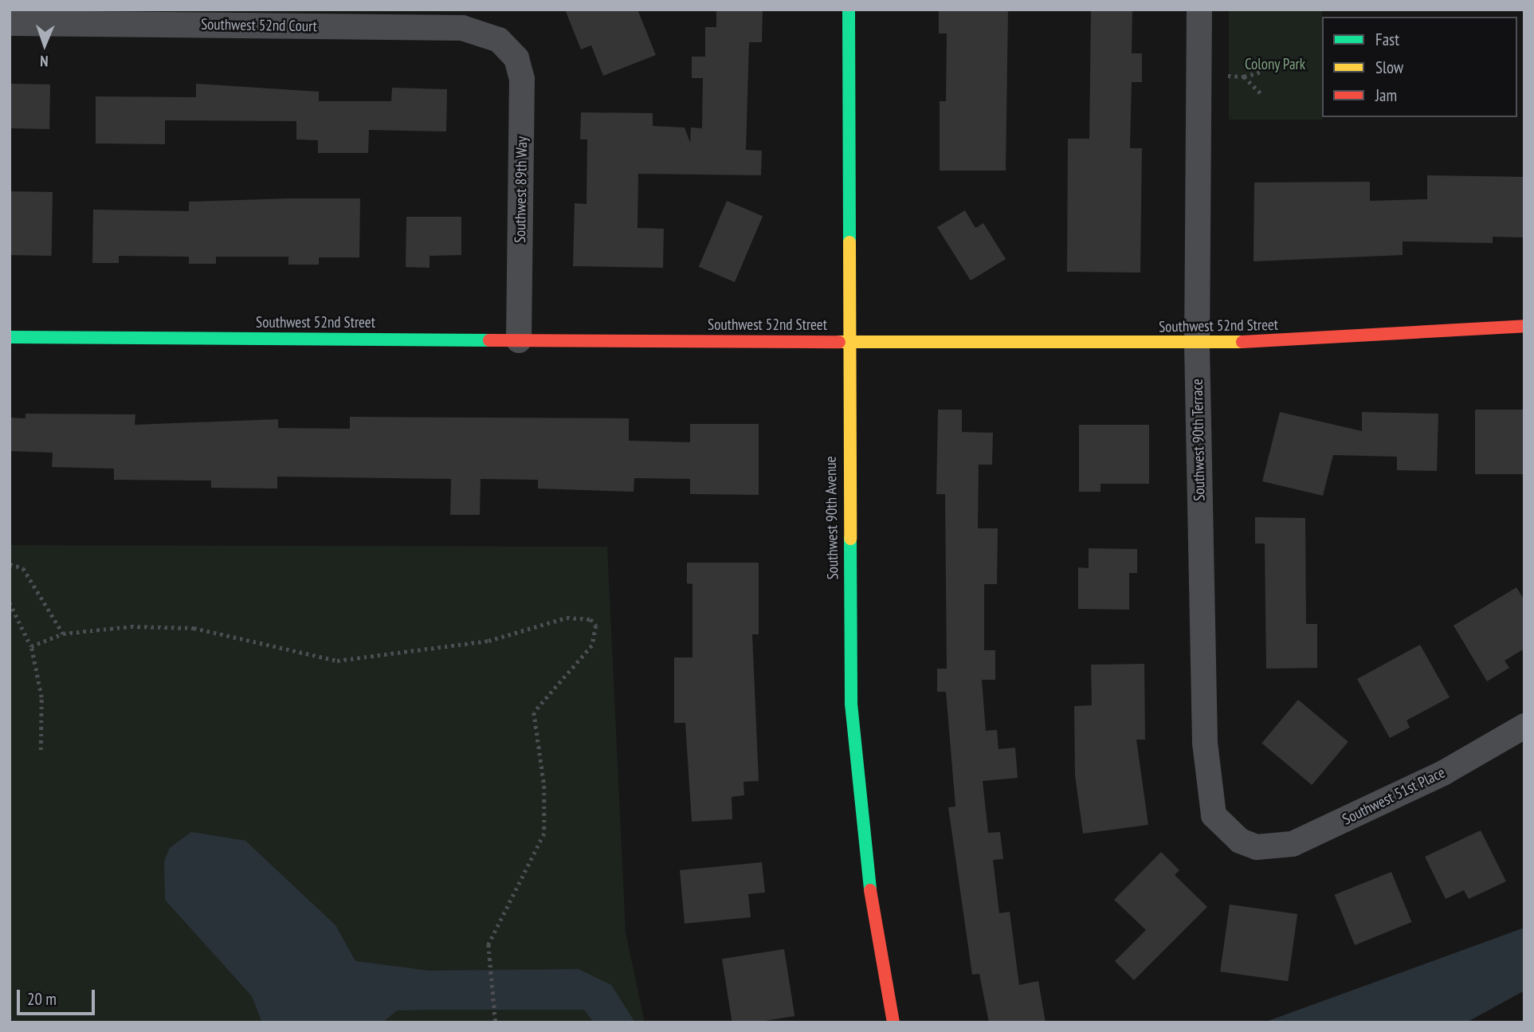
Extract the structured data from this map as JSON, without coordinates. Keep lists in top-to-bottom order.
{
  "streets": {
    "street": [
      "Southwest 52nd Court",
      "Southwest 89th Way",
      "Southwest 52nd Street",
      "Southwest 90th Terrace",
      "Southwest 90th Avenue",
      "Southwest 51st Place"
    ]
  },
  "crossings": [
    ["Southwest 52nd Court", "Southwest 89th Way"],
    ["Southwest 89th Way", "Southwest 52nd Street"],
    ["Southwest 52nd Street", "Southwest 90th Terrace"],
    ["Southwest 52nd Street", "Southwest 90th Avenue"],
    ["Southwest 90th Terrace", "Southwest 51st Place"]
  ],
  "parks": ["Colony Park"],
  "legend": ["Fast", "Slow", "Jam"],
  "scale_bar": "20 m",
  "north": "bottom"
}
